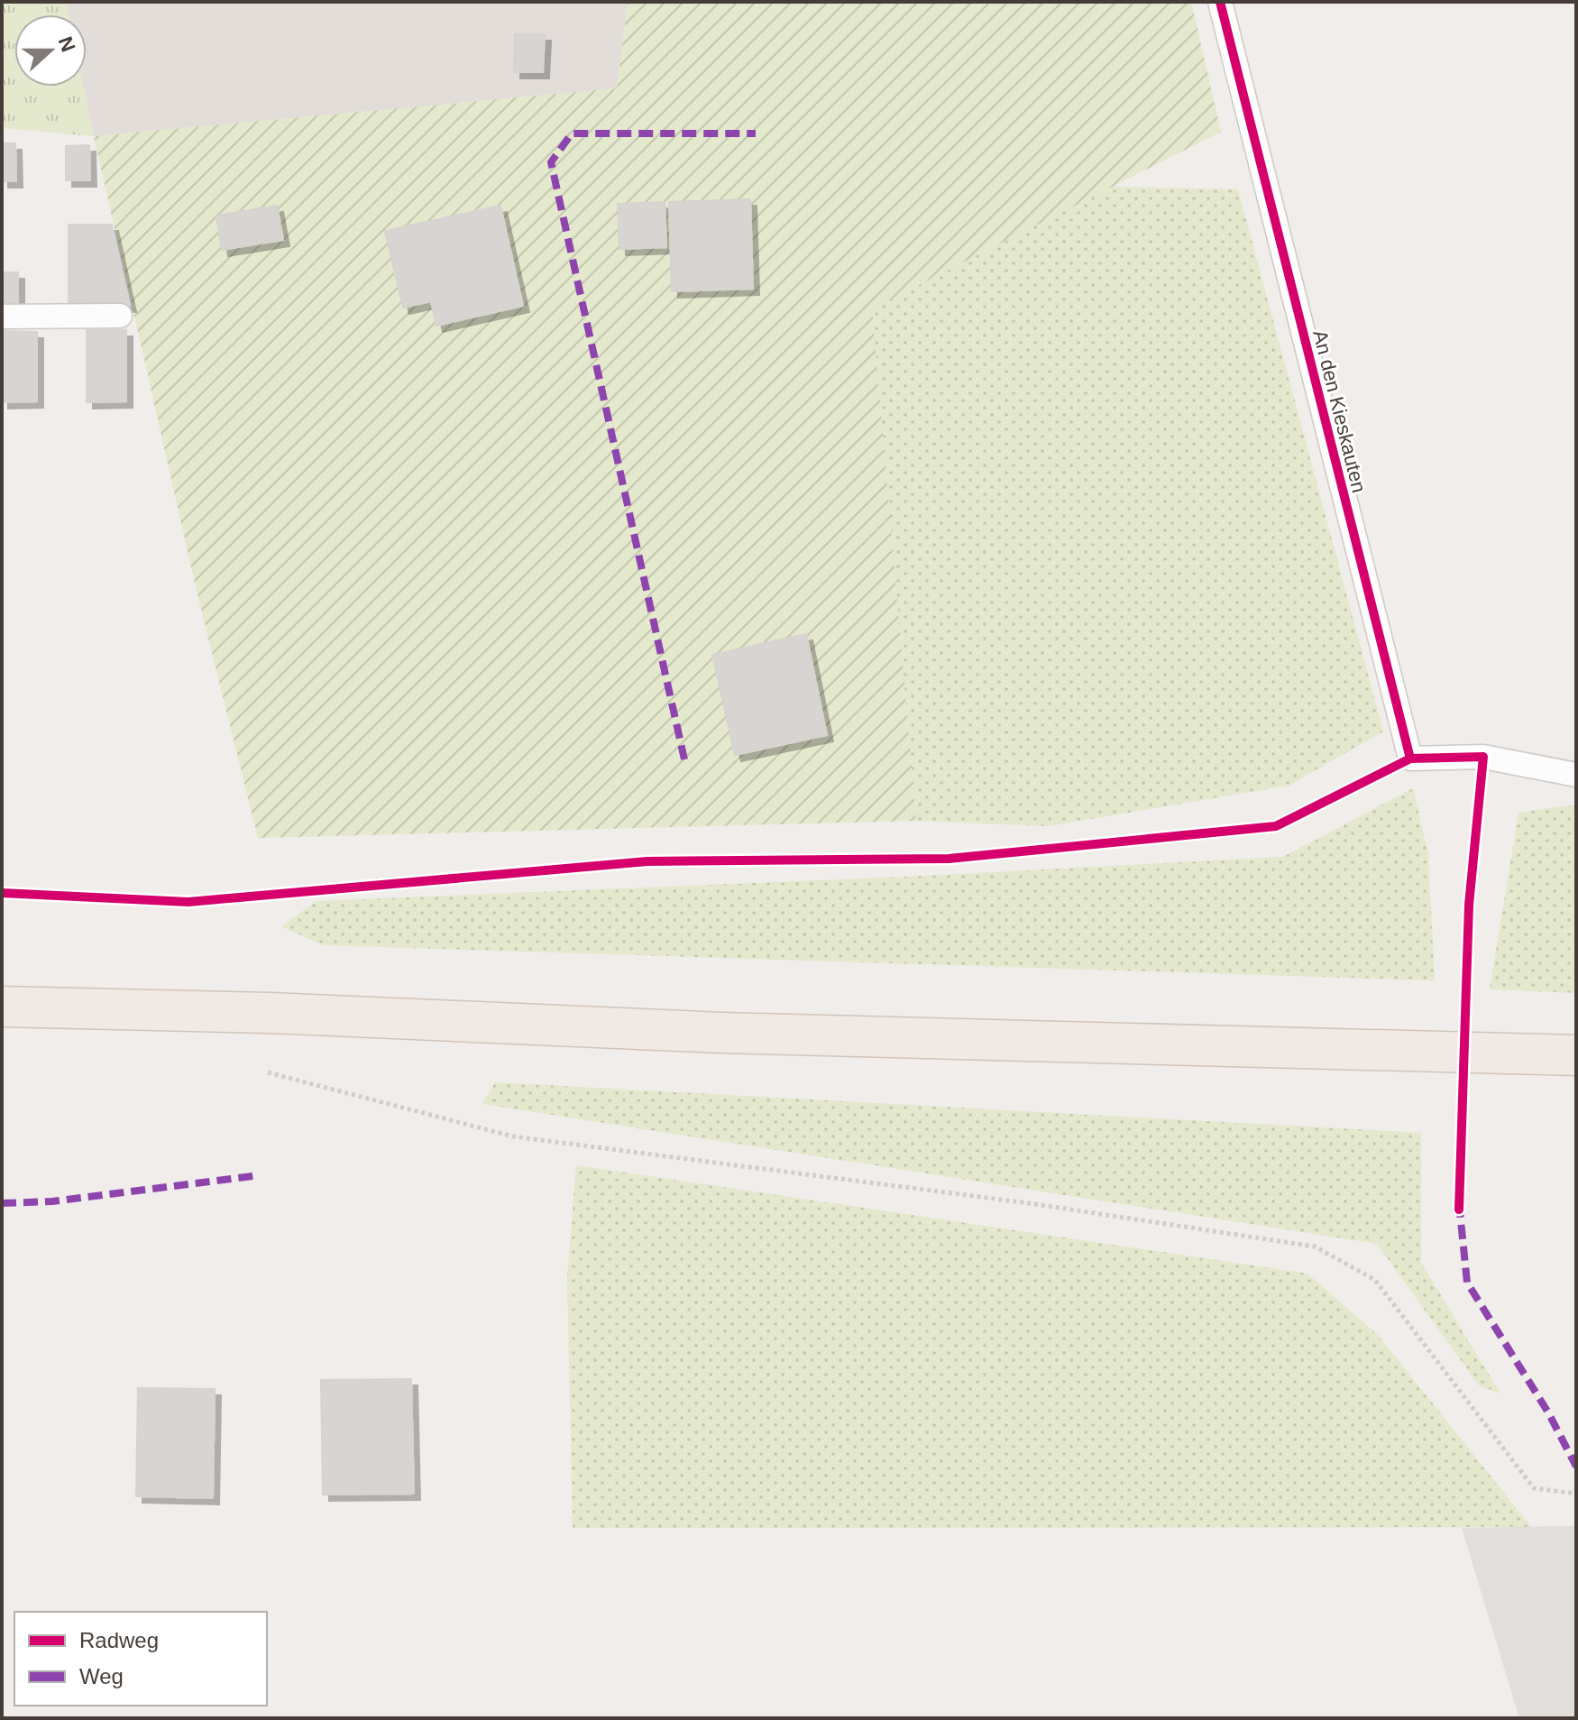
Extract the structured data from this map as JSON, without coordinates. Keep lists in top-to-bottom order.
{
  "streets": {
    "lane": ["An den Kieskauten"]
  },
  "legend": ["Radweg", "Weg"],
  "north": "right"
}
